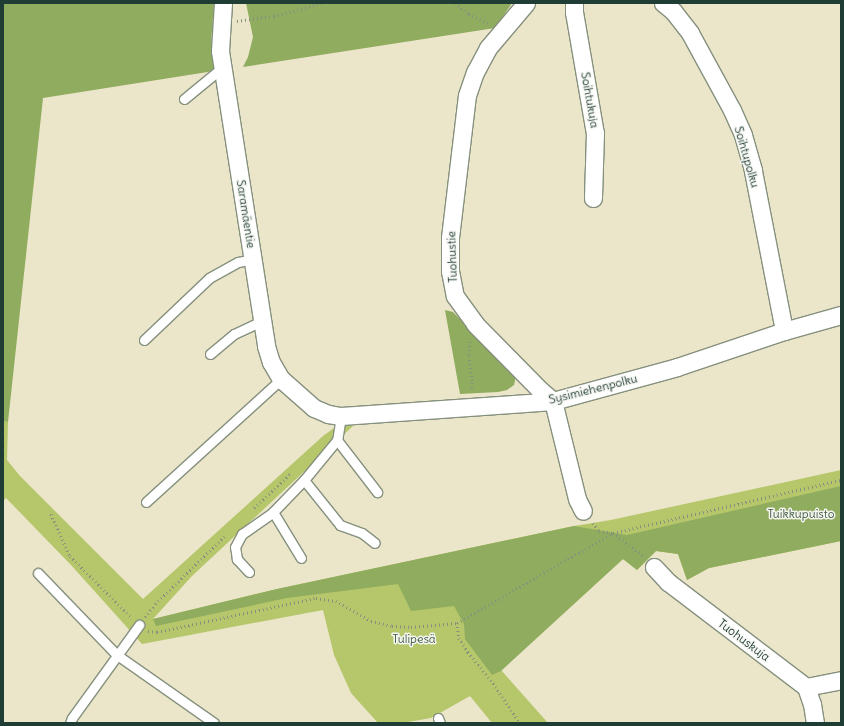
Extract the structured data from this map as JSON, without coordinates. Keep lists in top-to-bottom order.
{
  "streets": {
    "street": [
      "Soihtukuja",
      "Soihtupolku",
      "Saramäentie",
      "Tuohustie",
      "Sysimiehenpolku",
      "Tuohuskuja"
    ]
  },
  "crossings": [
    ["Soihtupolku", "Sysimiehenpolku"],
    ["Saramäentie", "Sysimiehenpolku"],
    ["Tuohustie", "Sysimiehenpolku"]
  ],
  "parks": ["Tuikkupuisto", "Tulipesä"]
}
